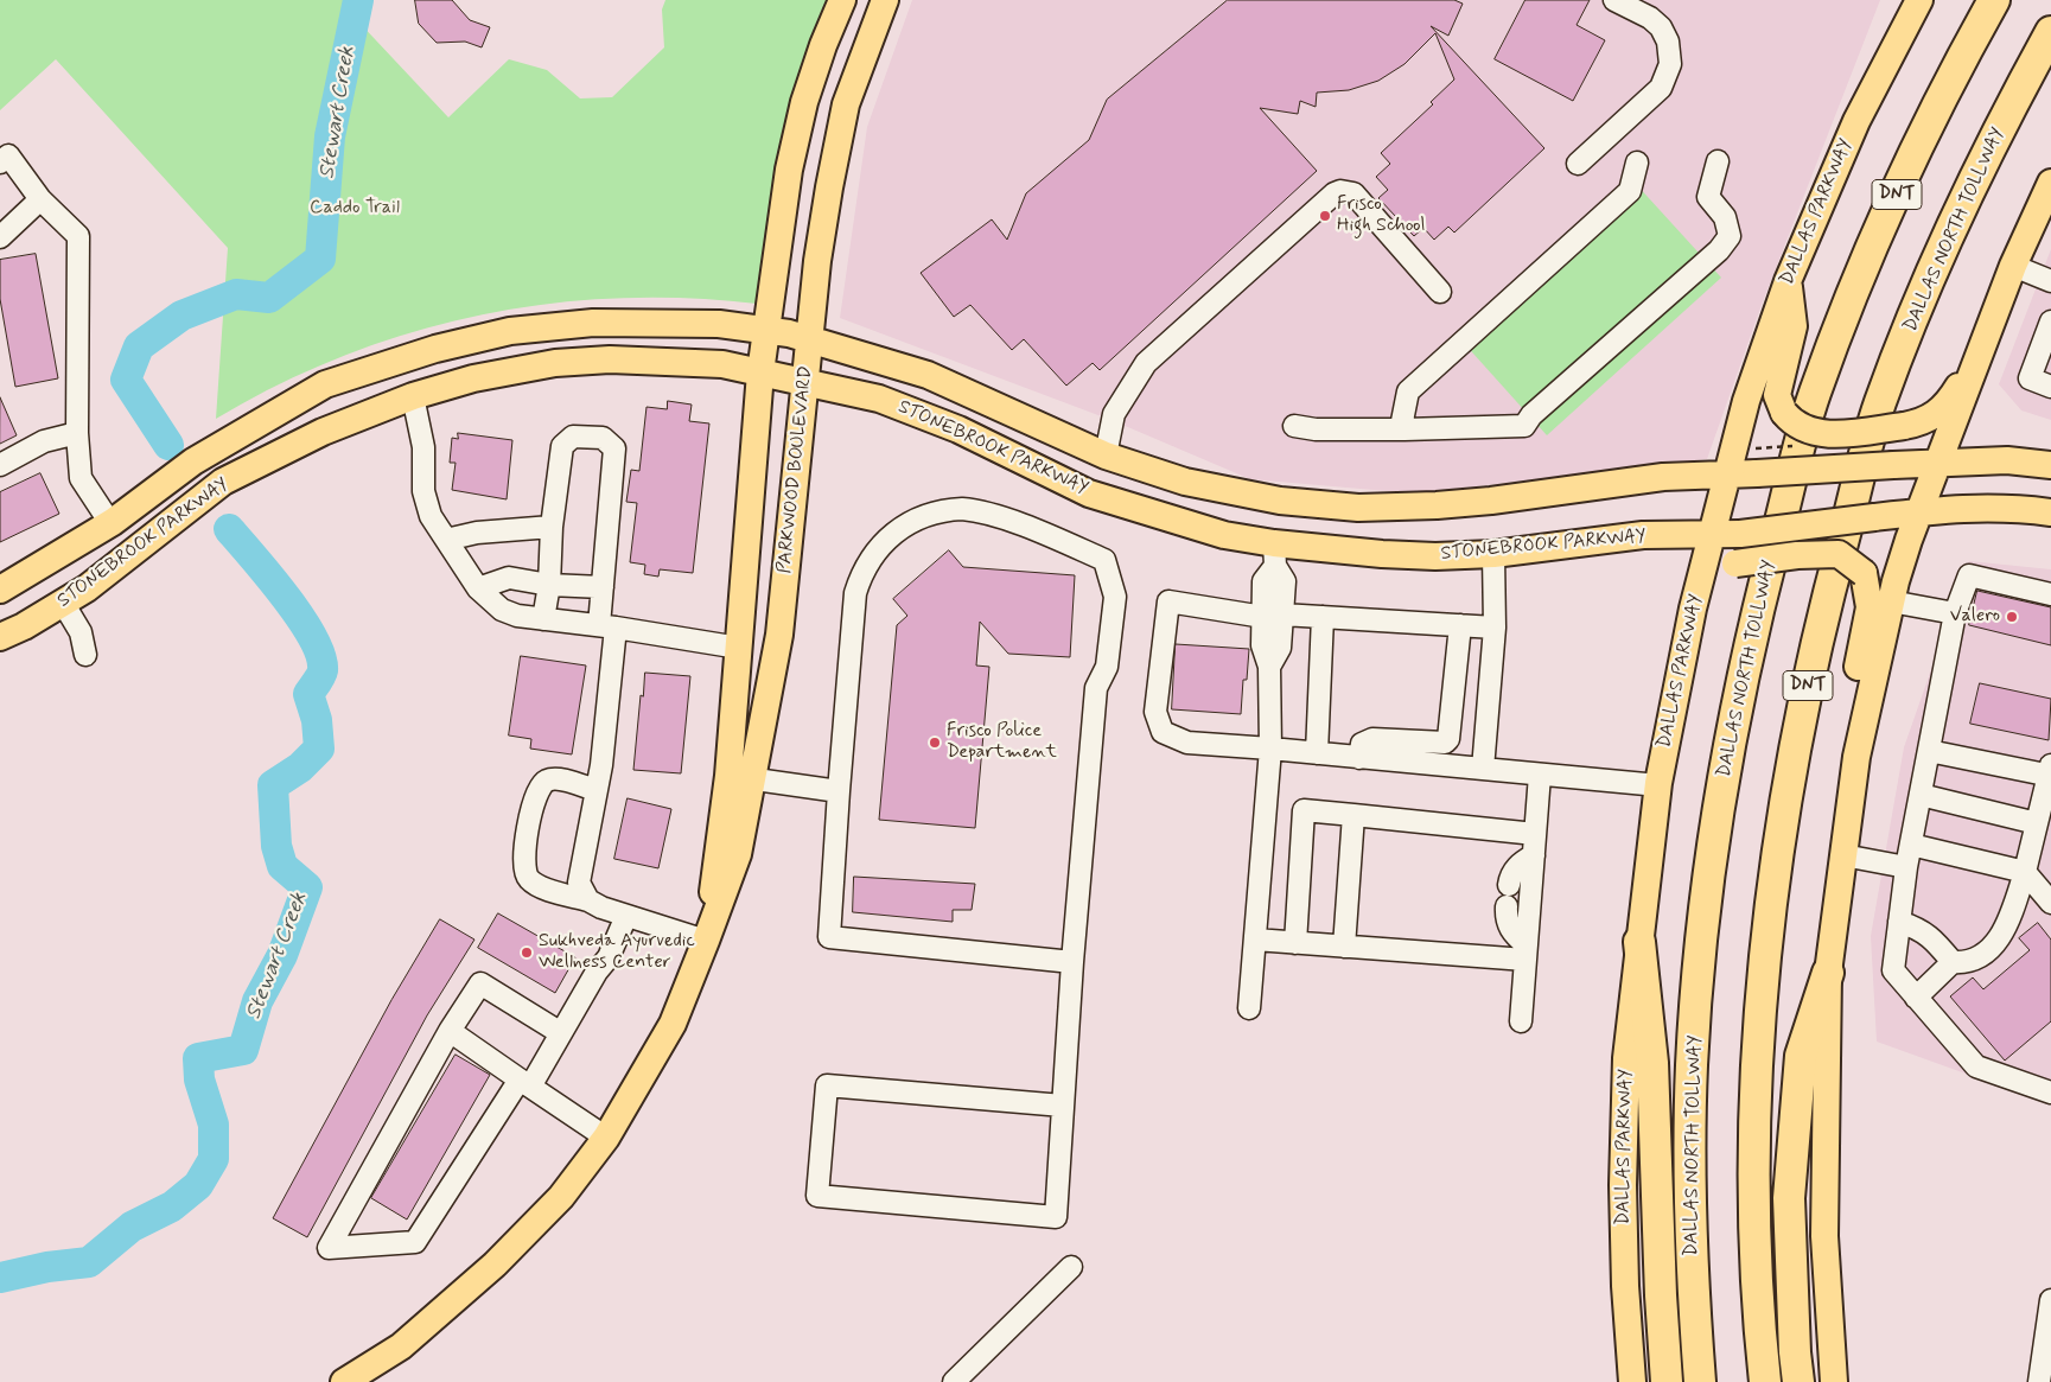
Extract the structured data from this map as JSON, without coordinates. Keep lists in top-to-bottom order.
{
  "streets": {
    "highway": ["DNT", "DALLAS NORTH TOLLWAY"],
    "main road": ["DALLAS PARKWAY", "STONEBROOK PARKWAY", "PARKWOOD BOULEVARD"]
  },
  "crossings": [
    ["DALLAS PARKWAY", "STONEBROOK PARKWAY"],
    ["STONEBROOK PARKWAY", "PARKWOOD BOULEVARD"]
  ],
  "water": ["Stewart Creek"],
  "parks": ["Caddo Trail"],
  "places": [
    "Frisco High School",
    "Valero",
    "Frisco Police Department",
    "Sukhveda Ayurvedic Wellness Center"
  ]
}
